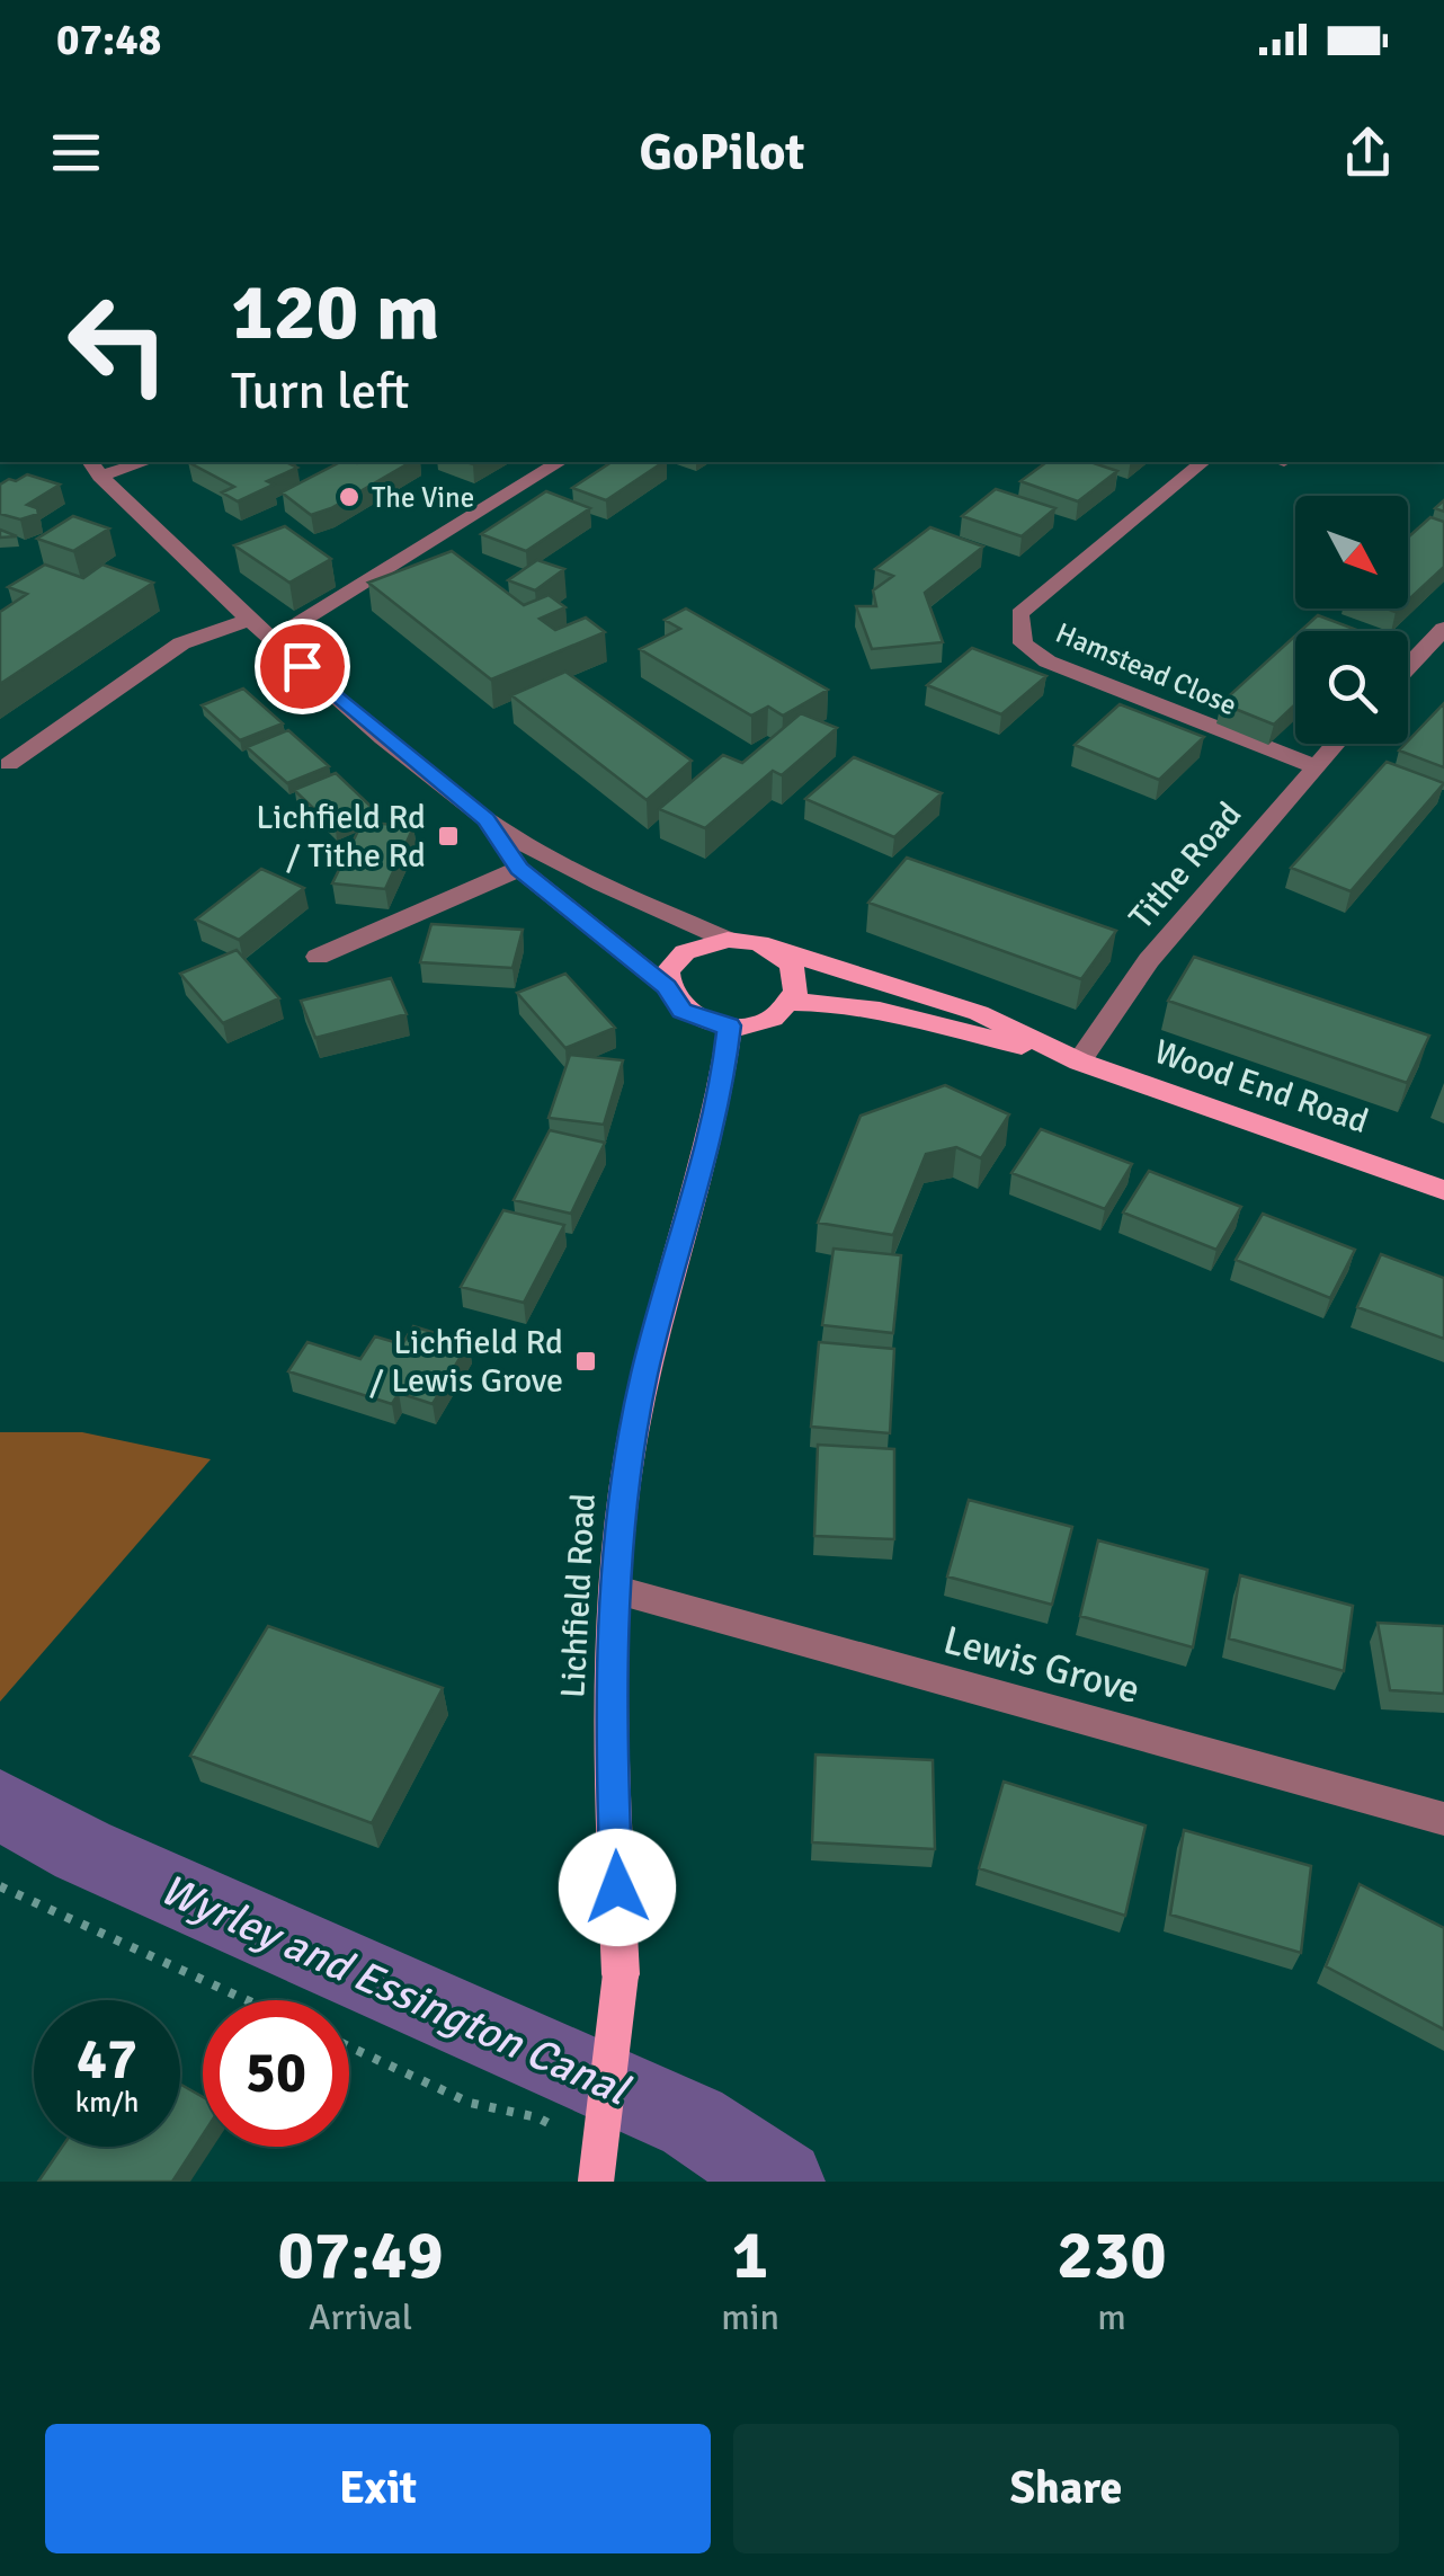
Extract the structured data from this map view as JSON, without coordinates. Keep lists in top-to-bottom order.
{
  "streets": {
    "main road": ["Wood End Road", "Lichfield Road"],
    "street": ["Hamstead Close", "Tithe Road", "Lewis Grove"]
  },
  "crossings": [
    ["Hamstead Close", "Tithe Road"],
    ["Tithe Road", "Wood End Road"],
    ["Wood End Road", "Lichfield Road"],
    ["Lichfield Road", "Lewis Grove"]
  ],
  "water": ["Wyrley and Essington Canal"],
  "places": {
    "other": ["The Vine"],
    "transit": ["Lichfield Rd / Tithe Rd", "Lichfield Rd / Lewis Grove"]
  },
  "north": "bottom right",
  "page": {
    "status": "07:48",
    "header": "GoPilot",
    "turn": ["120 m", "Turn left"],
    "speed": "47 km/h",
    "limit": "50",
    "eta": [
      "07:49",
      "Arrival",
      "1",
      "min",
      "230",
      "m"
    ],
    "buttons": ["Exit", "Share"]
  }
}
